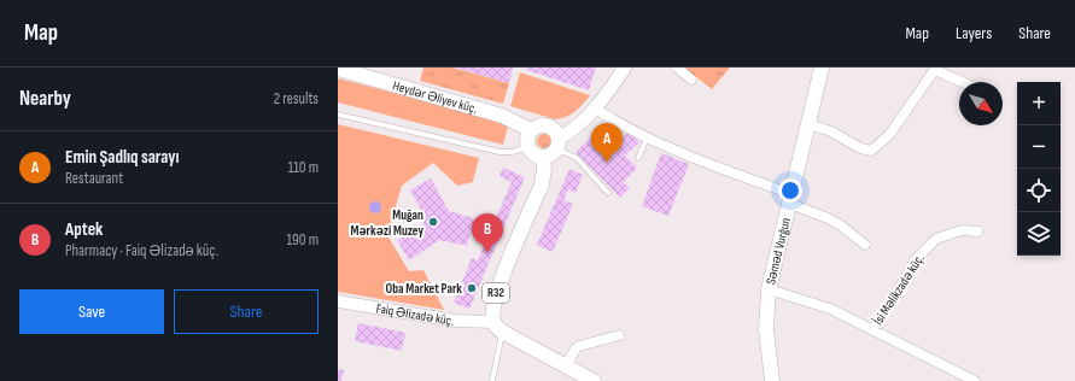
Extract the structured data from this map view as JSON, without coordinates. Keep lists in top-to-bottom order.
{
  "streets": {
    "main road": [
      "Heydər Əliyev küç.",
      "Səməd Vurğun",
      "R32",
      "Faiq Əlizadə küç."
    ],
    "street": ["İsi Məlikzadə küç."]
  },
  "crossings": [
    ["Heydər Əliyev küç.", "R32"],
    ["Səməd Vurğun", "İsi Məlikzadə küç."],
    ["R32", "Faiq Əlizadə küç."]
  ],
  "places": ["Muğan Mərkəzi Muzey", "Oba Market Park"],
  "north": "bottom right",
  "page": {
    "header": "Map",
    "nav": ["Map", "Layers", "Share"],
    "heading": ["Nearby", "2 results"],
    "map_buttons": ["+", "−"],
    "pins": ["A", "B"],
    "list": [
      {
        "mark": "A",
        "name": "Emin Şadlıq sarayı",
        "note": "Restaurant",
        "value": "110 m"
      },
      {
        "mark": "B",
        "name": "Aptek",
        "note": "Pharmacy · Faiq Əlizadə küç.",
        "value": "190 m"
      }
    ],
    "buttons": ["Save", "Share"]
  }
}
